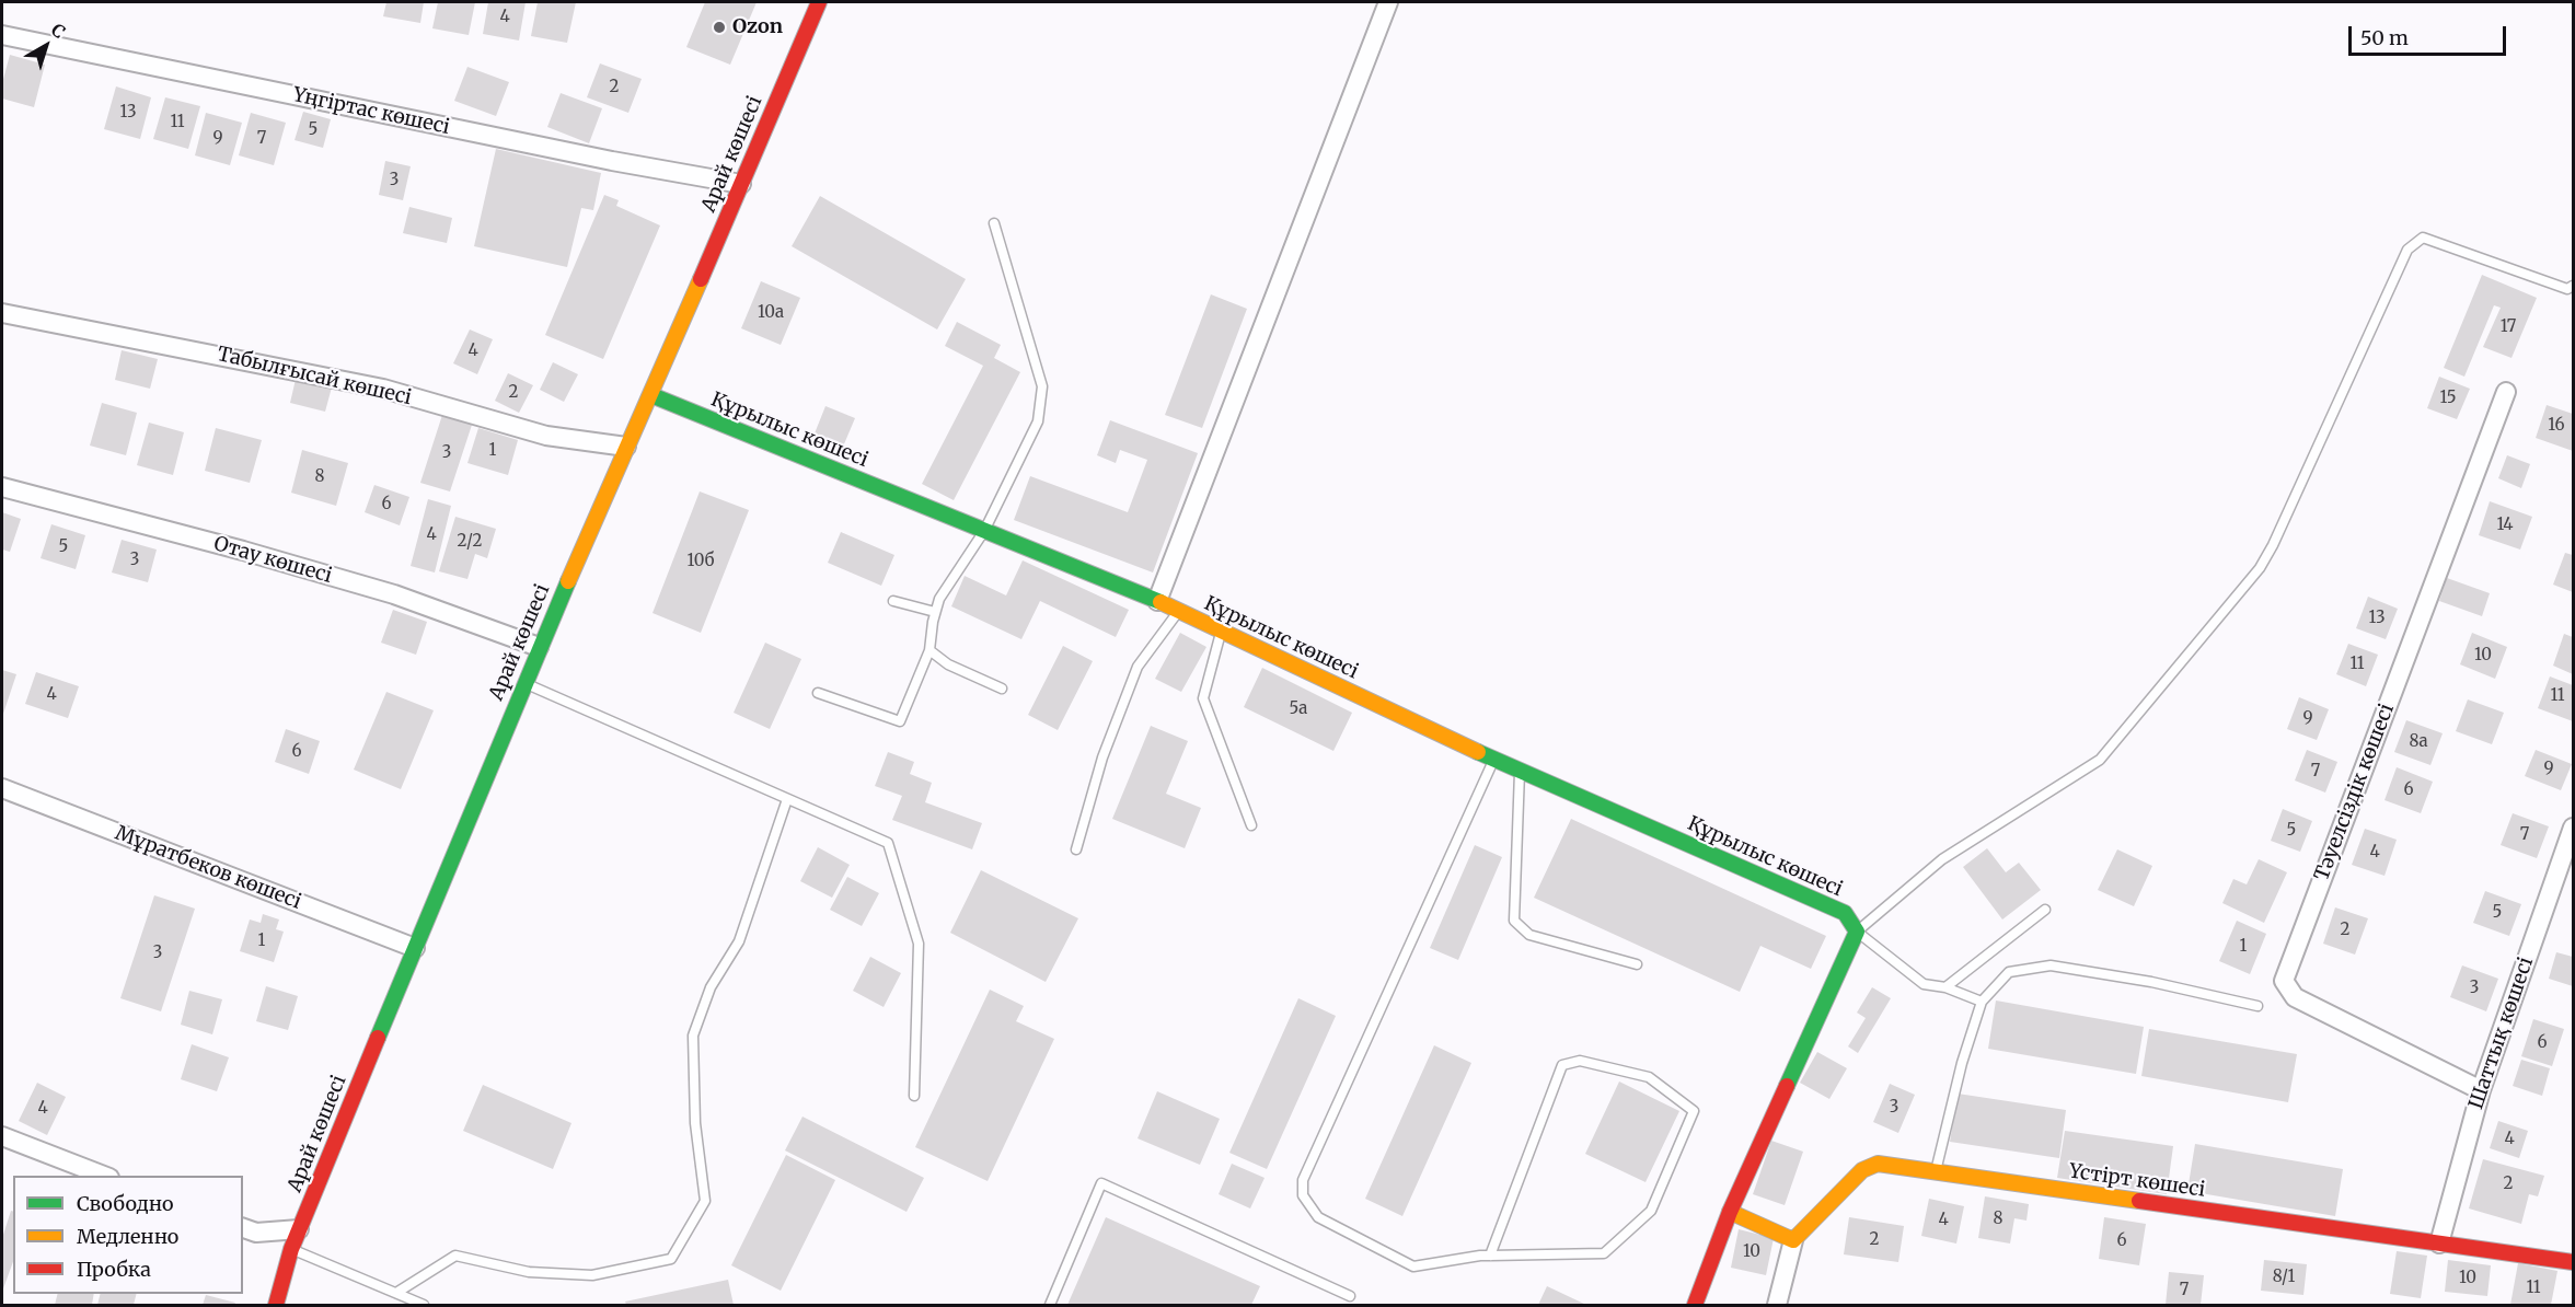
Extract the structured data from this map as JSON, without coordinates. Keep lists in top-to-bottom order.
{
  "streets": {
    "street": [
      "Үңгіртас көшесі",
      "Арай көшесі",
      "Табылғысай көшесі",
      "Құрылыс көшесі",
      "Отау көшесі",
      "Тәуелсіздік көшесі",
      "Мұратбеков көшесі",
      "Шаттық көшесі",
      "Үстірт көшесі"
    ]
  },
  "crossings": [
    ["Үңгіртас көшесі", "Арай көшесі"],
    ["Арай көшесі", "Табылғысай көшесі"],
    ["Арай көшесі", "Құрылыс көшесі"],
    ["Арай көшесі", "Отау көшесі"],
    ["Арай көшесі", "Мұратбеков көшесі"],
    ["Тәуелсіздік көшесі", "Шаттық көшесі"],
    ["Шаттық көшесі", "Үстірт көшесі"]
  ],
  "places": ["Ozon"],
  "house_numbers": [
    "4",
    "2",
    "13",
    "11",
    "5",
    "9",
    "7",
    "3",
    "10а",
    "17",
    "4",
    "2",
    "15",
    "16",
    "1",
    "3",
    "8",
    "6",
    "14",
    "4",
    "2/2",
    "5",
    "3",
    "10б",
    "13",
    "10",
    "11",
    "4",
    "11",
    "5а",
    "9",
    "8а",
    "6",
    "9",
    "7",
    "6",
    "5",
    "7",
    "4",
    "5",
    "2",
    "1",
    "1",
    "3",
    "3",
    "6",
    "3",
    "4",
    "4",
    "2",
    "8",
    "4",
    "2",
    "6",
    "10",
    "8/1",
    "10",
    "11",
    "7"
  ],
  "legend": ["Свободно", "Медленно", "Пробка"],
  "scale_bar": "50 m",
  "north": "top right"
}
